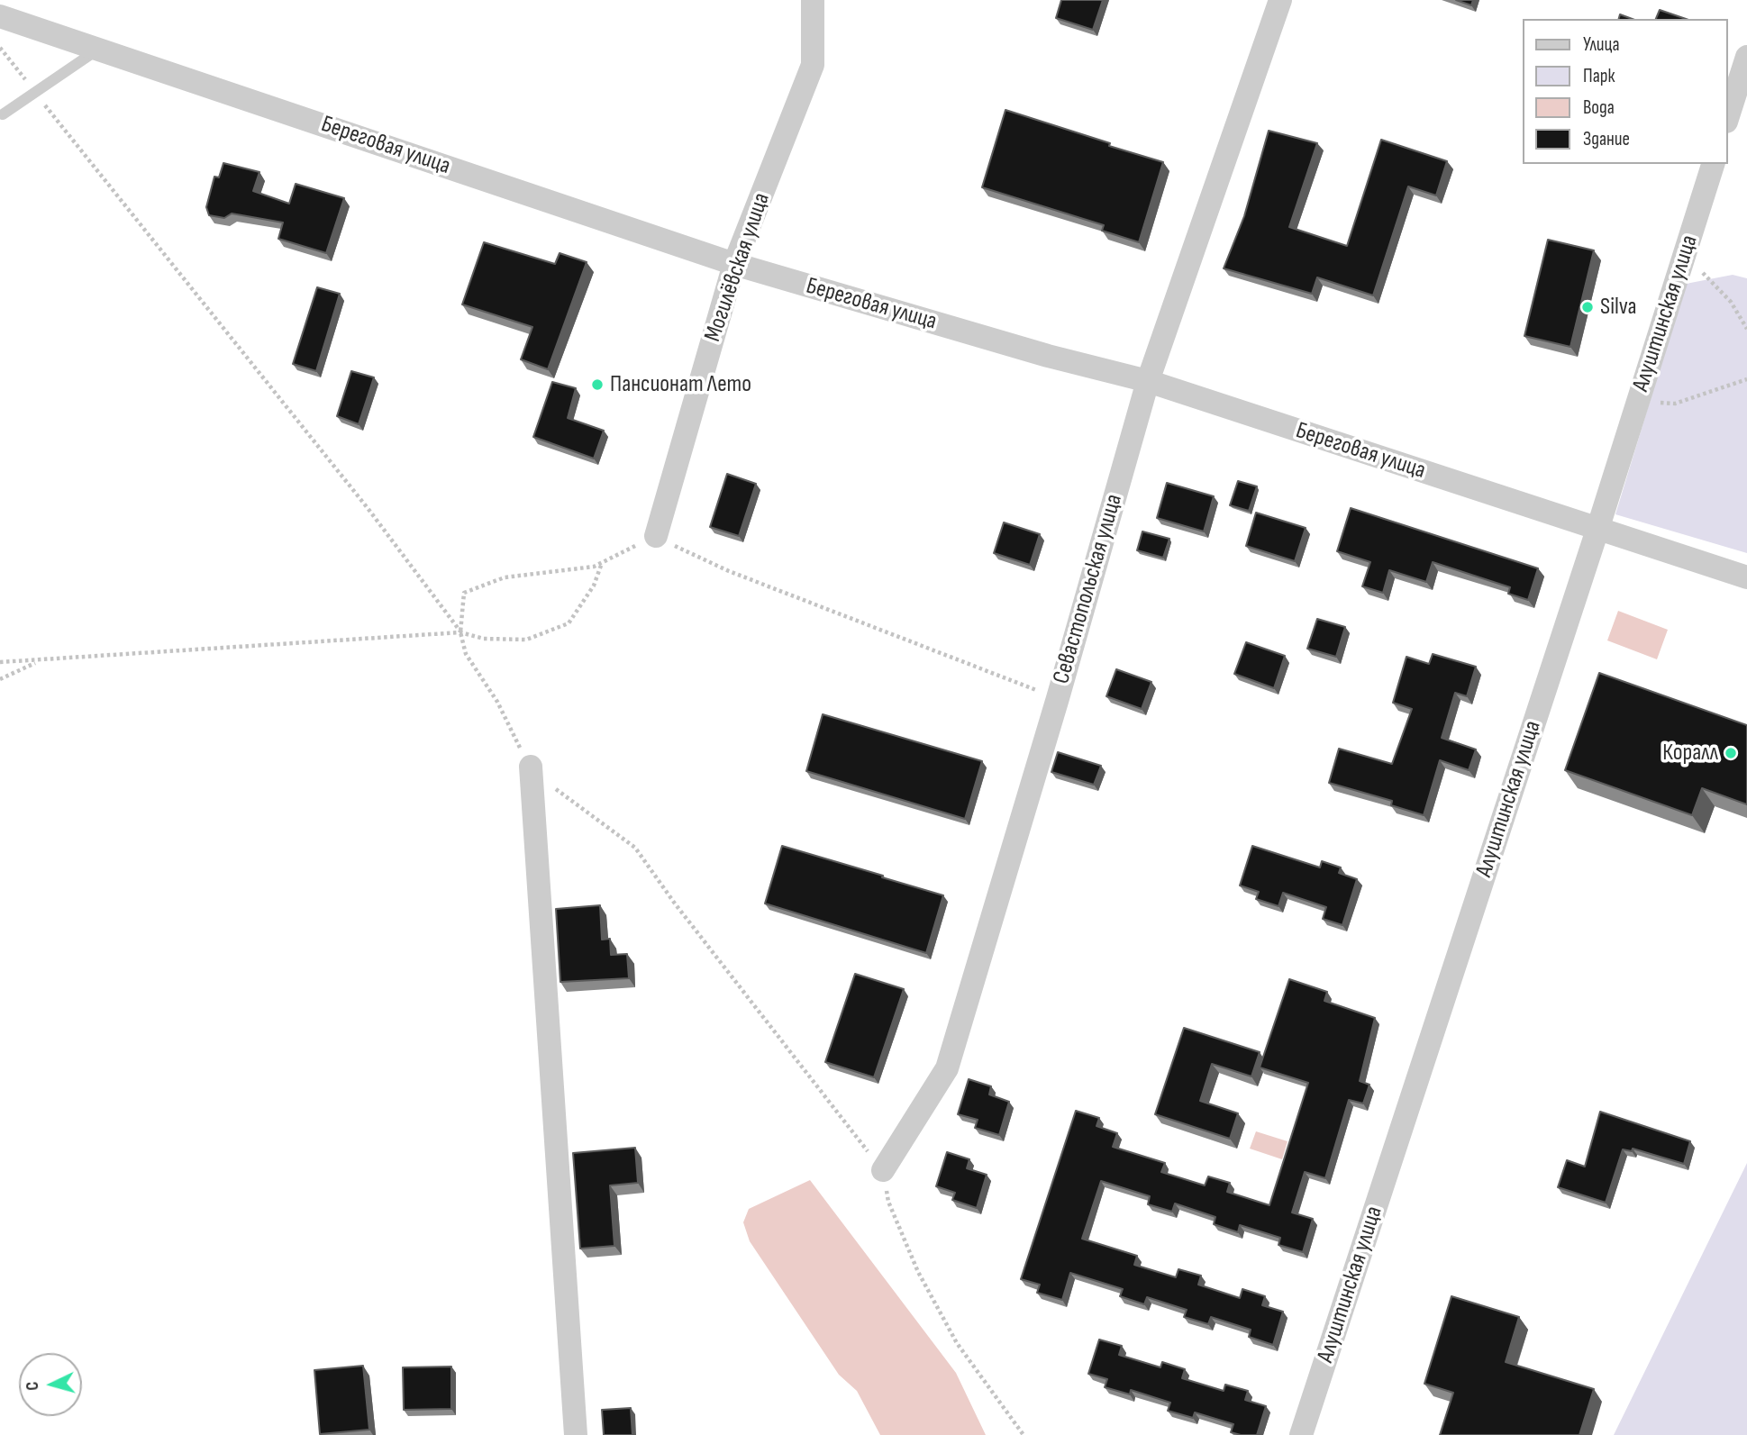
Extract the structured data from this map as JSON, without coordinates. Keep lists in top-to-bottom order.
{
  "streets": {
    "street": [
      "Береговая улица",
      "Могилёвская улица",
      "Алуштинская улица",
      "Севастопольская улица"
    ]
  },
  "crossings": [
    ["Береговая улица", "Могилёвская улица"],
    ["Береговая улица", "Алуштинская улица"],
    ["Береговая улица", "Севастопольская улица"]
  ],
  "places": ["Silva", "Пансионат Лето", "Коралл"],
  "legend": [
    "Улица",
    "Парк",
    "Вода",
    "Здание"
  ],
  "north": "left"
}
